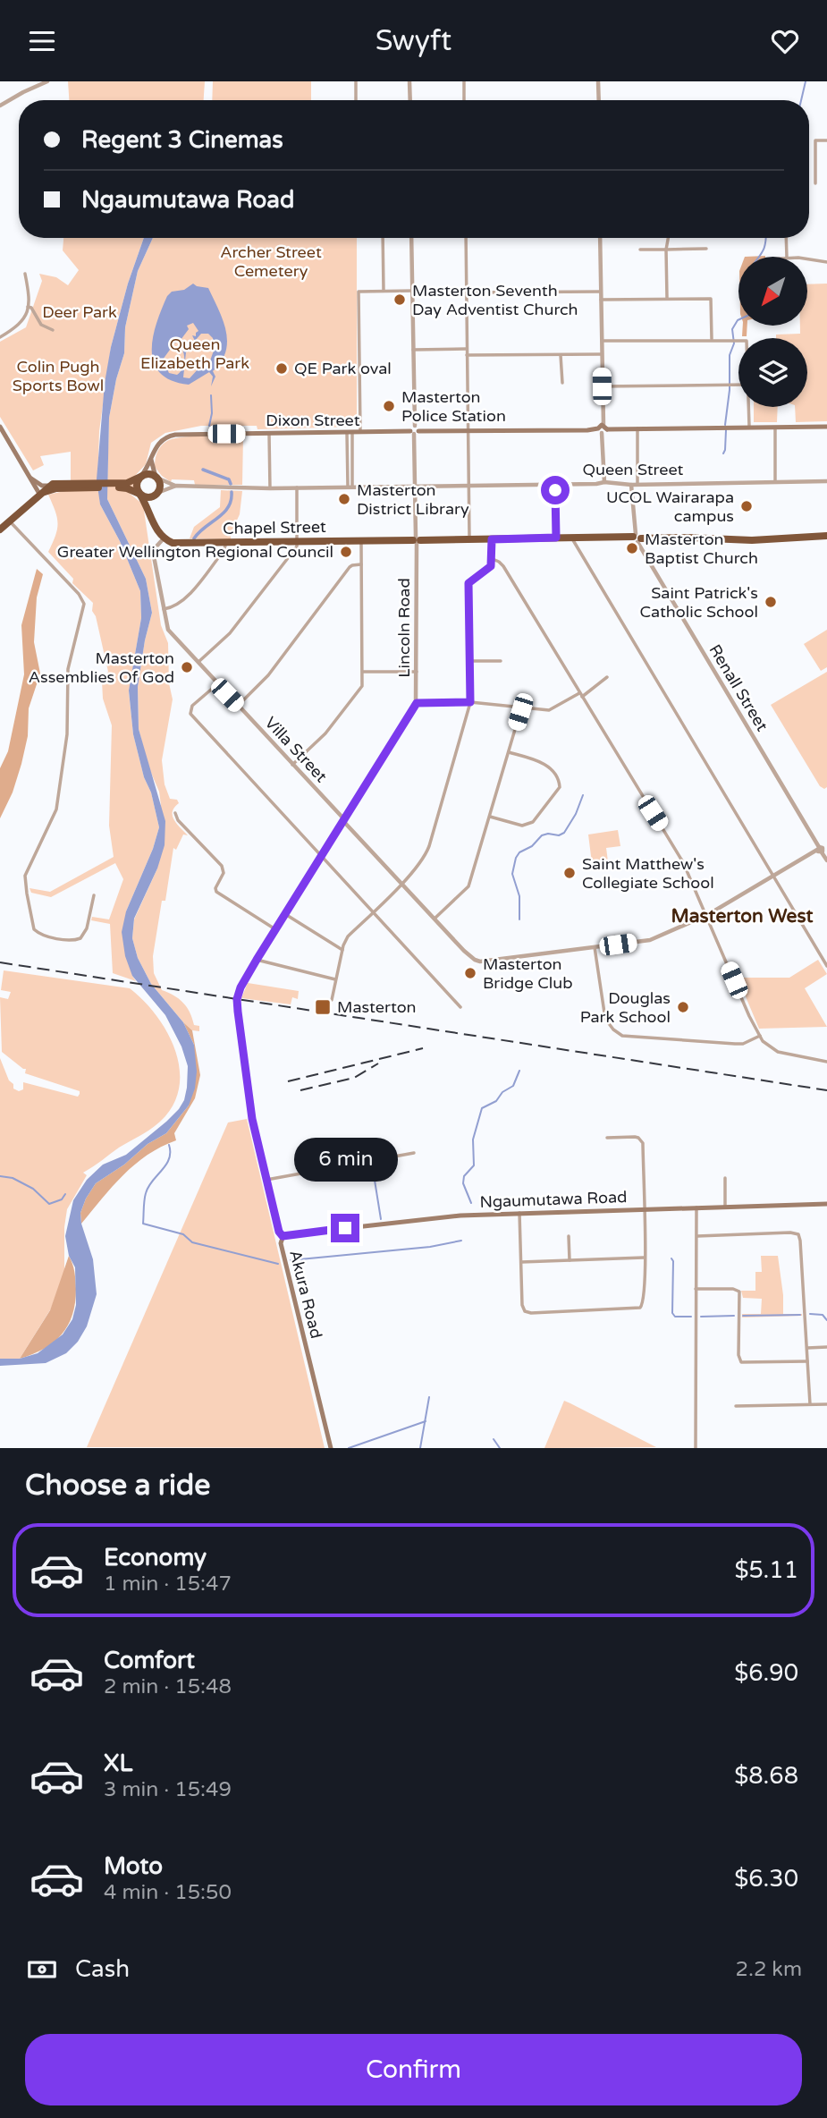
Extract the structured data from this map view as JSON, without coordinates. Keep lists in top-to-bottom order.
{
  "streets": {
    "highway": ["Chapel Street"],
    "main road": ["Dixon Street", "Ngaumutawa Road", "Akura Road"],
    "street": [
      "Queen Street",
      "Lincoln Road",
      "Renall Street",
      "Villa Street"
    ]
  },
  "crossings": [
    ["Dixon Street", "Queen Street"],
    ["Dixon Street", "Lincoln Road"],
    ["Queen Street", "Lincoln Road"],
    ["Queen Street", "Renall Street"],
    ["Chapel Street", "Lincoln Road"],
    ["Chapel Street", "Renall Street"],
    ["Chapel Street", "Villa Street"],
    ["Ngaumutawa Road", "Akura Road"]
  ],
  "districts": ["Masterton West"],
  "parks": [
    "Archer Street Cemetery",
    "Deer Park",
    "Queen Elizabeth Park",
    "Colin Pugh Sports Bowl"
  ],
  "places": {
    "other": [
      "Masterton Seventh Day Adventist Church",
      "QE Park oval",
      "Masterton Police Station",
      "Masterton District Library",
      "UCOL Wairarapa campus",
      "Masterton Baptist Church",
      "Greater Wellington Regional Council",
      "Saint Patrick's Catholic School",
      "Masterton Assemblies Of God",
      "Saint Matthew's Collegiate School",
      "Masterton Bridge Club",
      "Douglas Park School"
    ],
    "transit": ["Masterton"]
  },
  "north": "bottom left",
  "page": {
    "header": "Swyft",
    "banner": ["Regent 3 Cinemas", "Ngaumutawa Road"],
    "bubble": "6 min",
    "heading": "Choose a ride",
    "list": [
      {
        "name": "Economy",
        "note": "1 min · 15:47",
        "value": "$5.11"
      },
      {
        "name": "Comfort",
        "note": "2 min · 15:48",
        "value": "$6.90"
      },
      {
        "name": "XL",
        "note": "3 min · 15:49",
        "value": "$8.68"
      },
      {
        "name": "Moto",
        "note": "4 min · 15:50",
        "value": "$6.30"
      }
    ],
    "pay": ["Cash", "2.2 km"],
    "buttons": "Confirm"
  }
}
